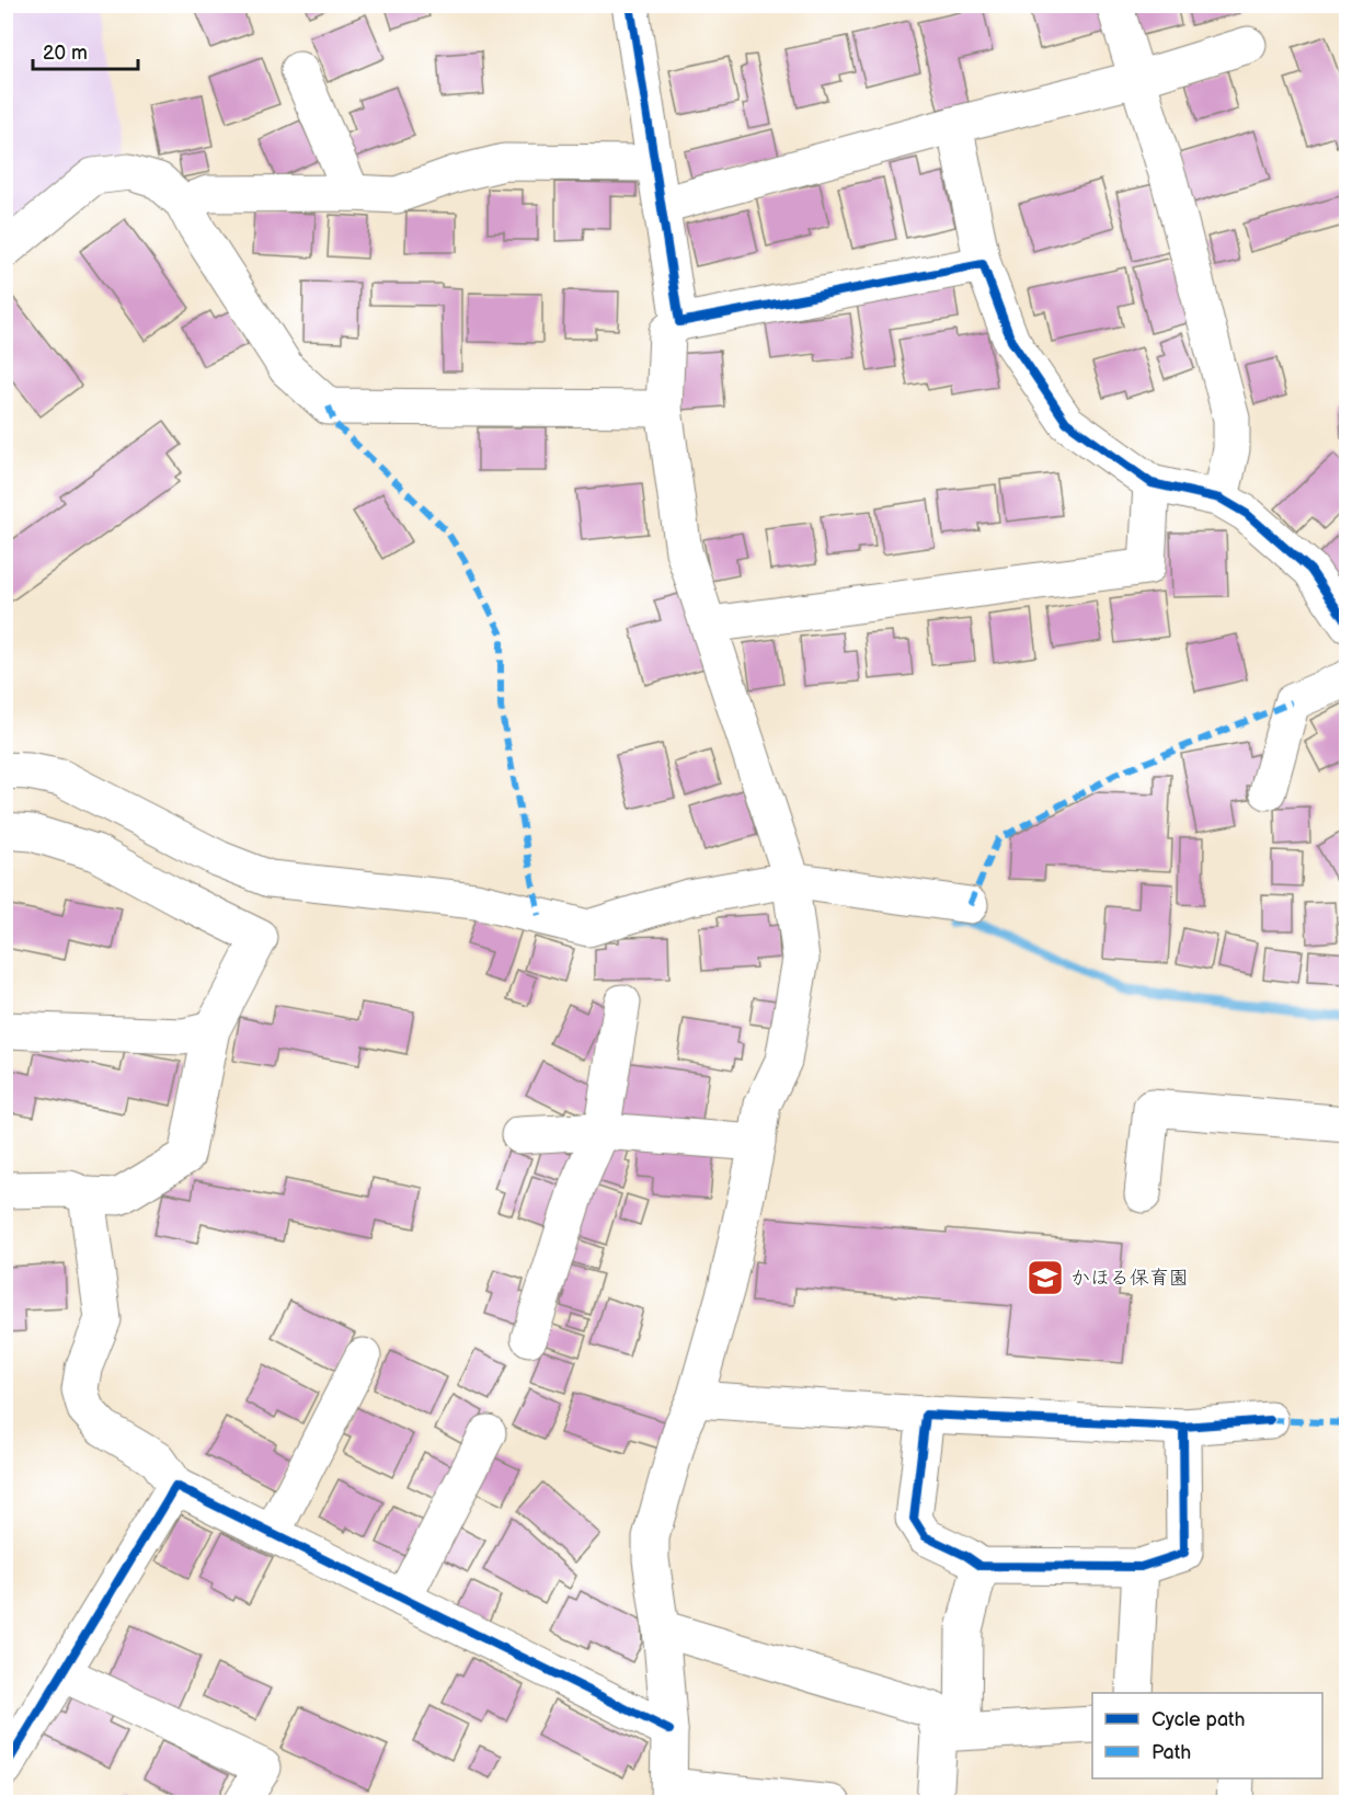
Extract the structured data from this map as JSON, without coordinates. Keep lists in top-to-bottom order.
{
  "places": {
    "school or university": ["かほる保育園"]
  },
  "legend": ["Cycle path", "Path"],
  "scale_bar": "20 m"
}
